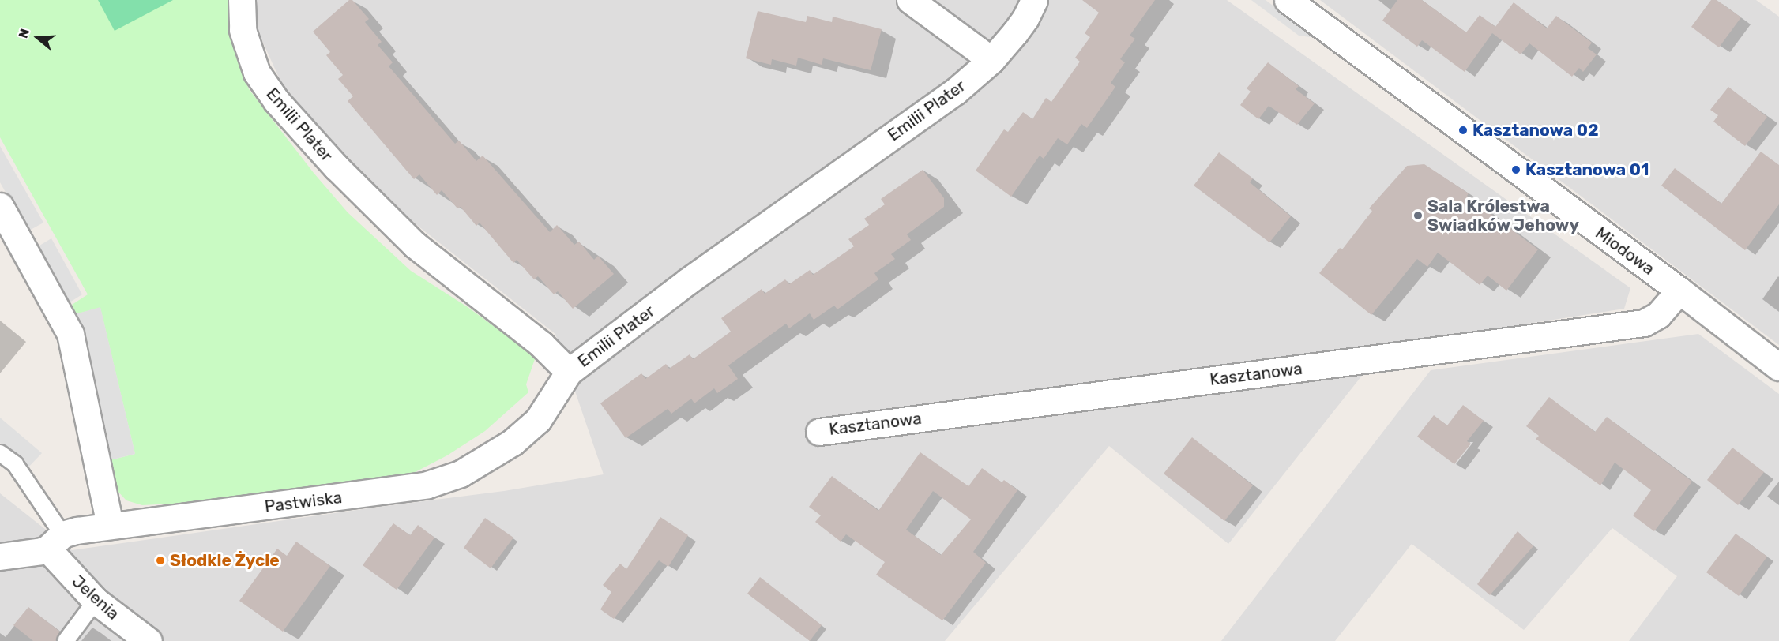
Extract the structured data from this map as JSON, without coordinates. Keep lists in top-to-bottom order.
{
  "streets": {
    "street": [
      "Emilii Plater",
      "Miodowa",
      "Kasztanowa",
      "Pastwiska",
      "Jelenia"
    ]
  },
  "crossings": [
    ["Emilii Plater", "Pastwiska"],
    ["Miodowa", "Kasztanowa"],
    ["Pastwiska", "Jelenia"]
  ],
  "places": [
    "Kasztanowa 02",
    "Kasztanowa 01",
    "Sala Królestwa Swiadków Jehowy",
    "Słodkie Życie"
  ],
  "north": "left"
}
